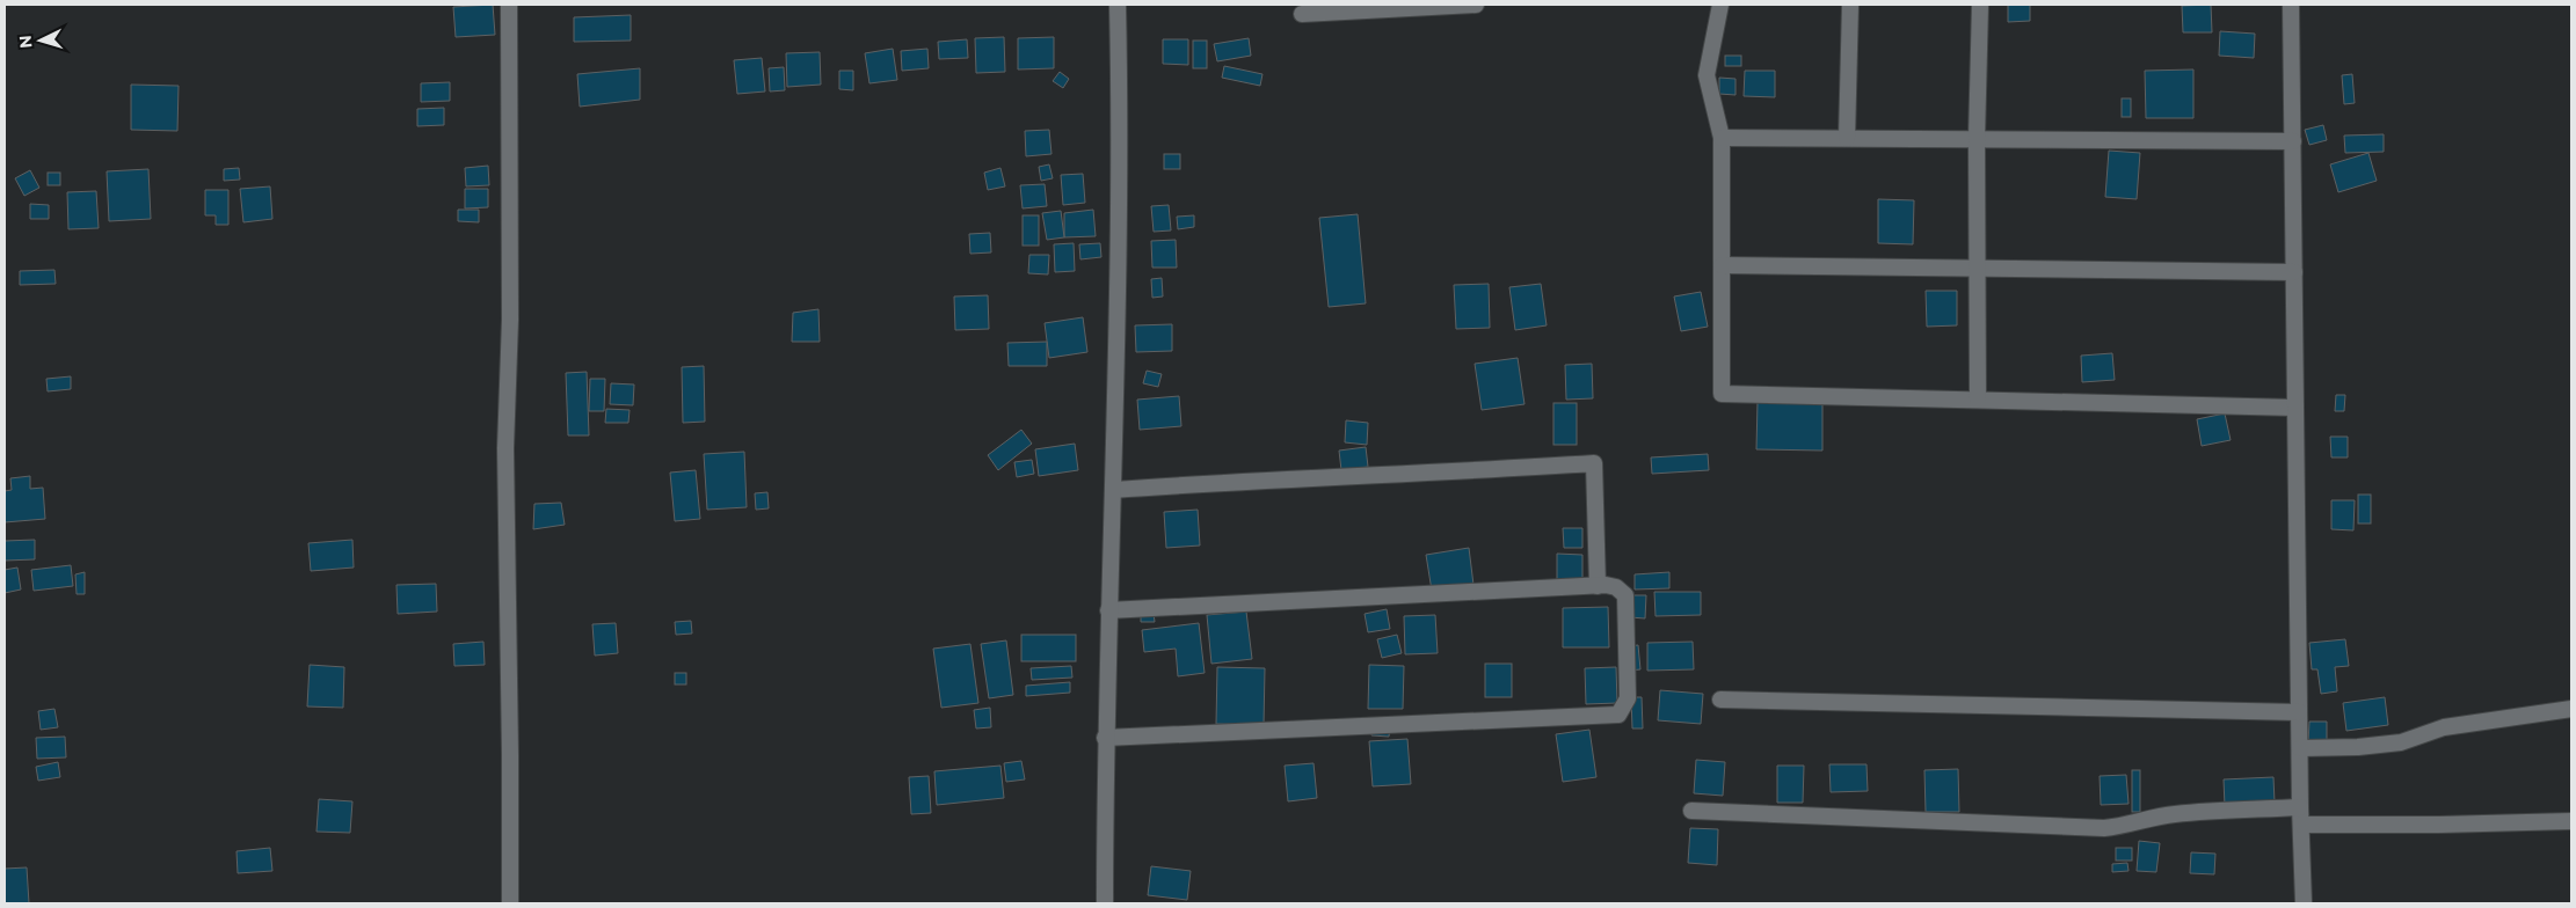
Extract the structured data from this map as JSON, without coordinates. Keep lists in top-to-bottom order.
{
  "north": "left"
}
